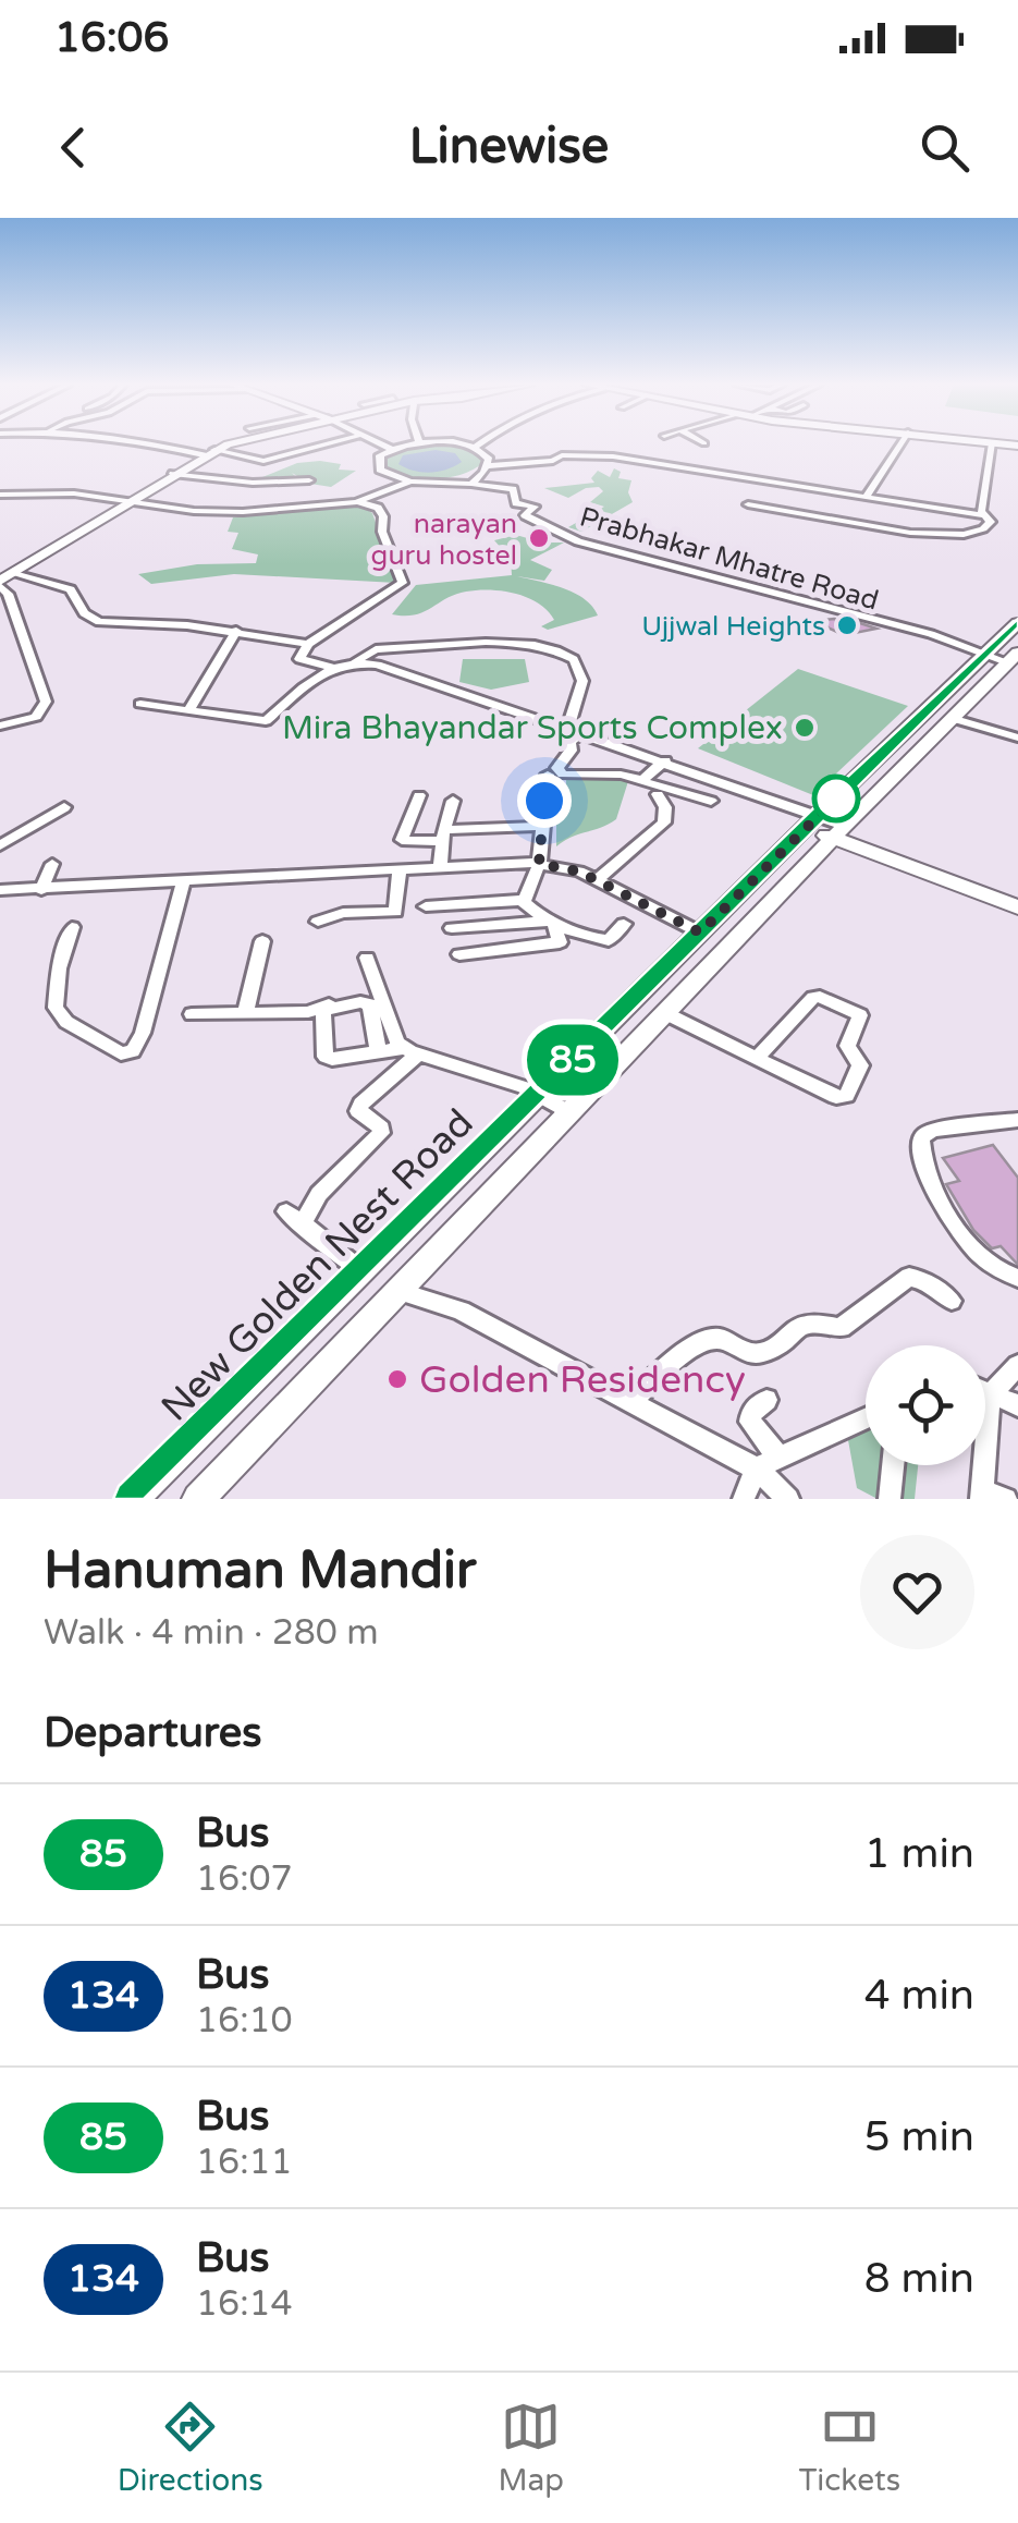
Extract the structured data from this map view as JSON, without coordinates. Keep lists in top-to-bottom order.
{
  "streets": {
    "main road": ["New Golden Nest Road"],
    "street": ["Prabhakar Mhatre Road"]
  },
  "crossings": [
    ["Prabhakar Mhatre Road", "New Golden Nest Road"]
  ],
  "places": [
    "narayan guru hostel",
    "Ujjwal Heights",
    "Mira Bhayandar Sports Complex",
    "Golden Residency"
  ],
  "lines": ["bus line 85"],
  "page": {
    "status": "16:06",
    "header": "Linewise",
    "on_map": "85",
    "heading": [
      ["Hanuman Mandir", "Walk · 4 min · 280 m"],
      "Departures"
    ],
    "list": [
      {
        "mark": "85",
        "name": "Bus",
        "note": "16:07",
        "value": "1 min"
      },
      {
        "mark": "134",
        "name": "Bus",
        "note": "16:10",
        "value": "4 min"
      },
      {
        "mark": "85",
        "name": "Bus",
        "note": "16:11",
        "value": "5 min"
      },
      {
        "mark": "134",
        "name": "Bus",
        "note": "16:14",
        "value": "8 min"
      }
    ],
    "tabs": ["Directions", "Map", "Tickets"]
  }
}
